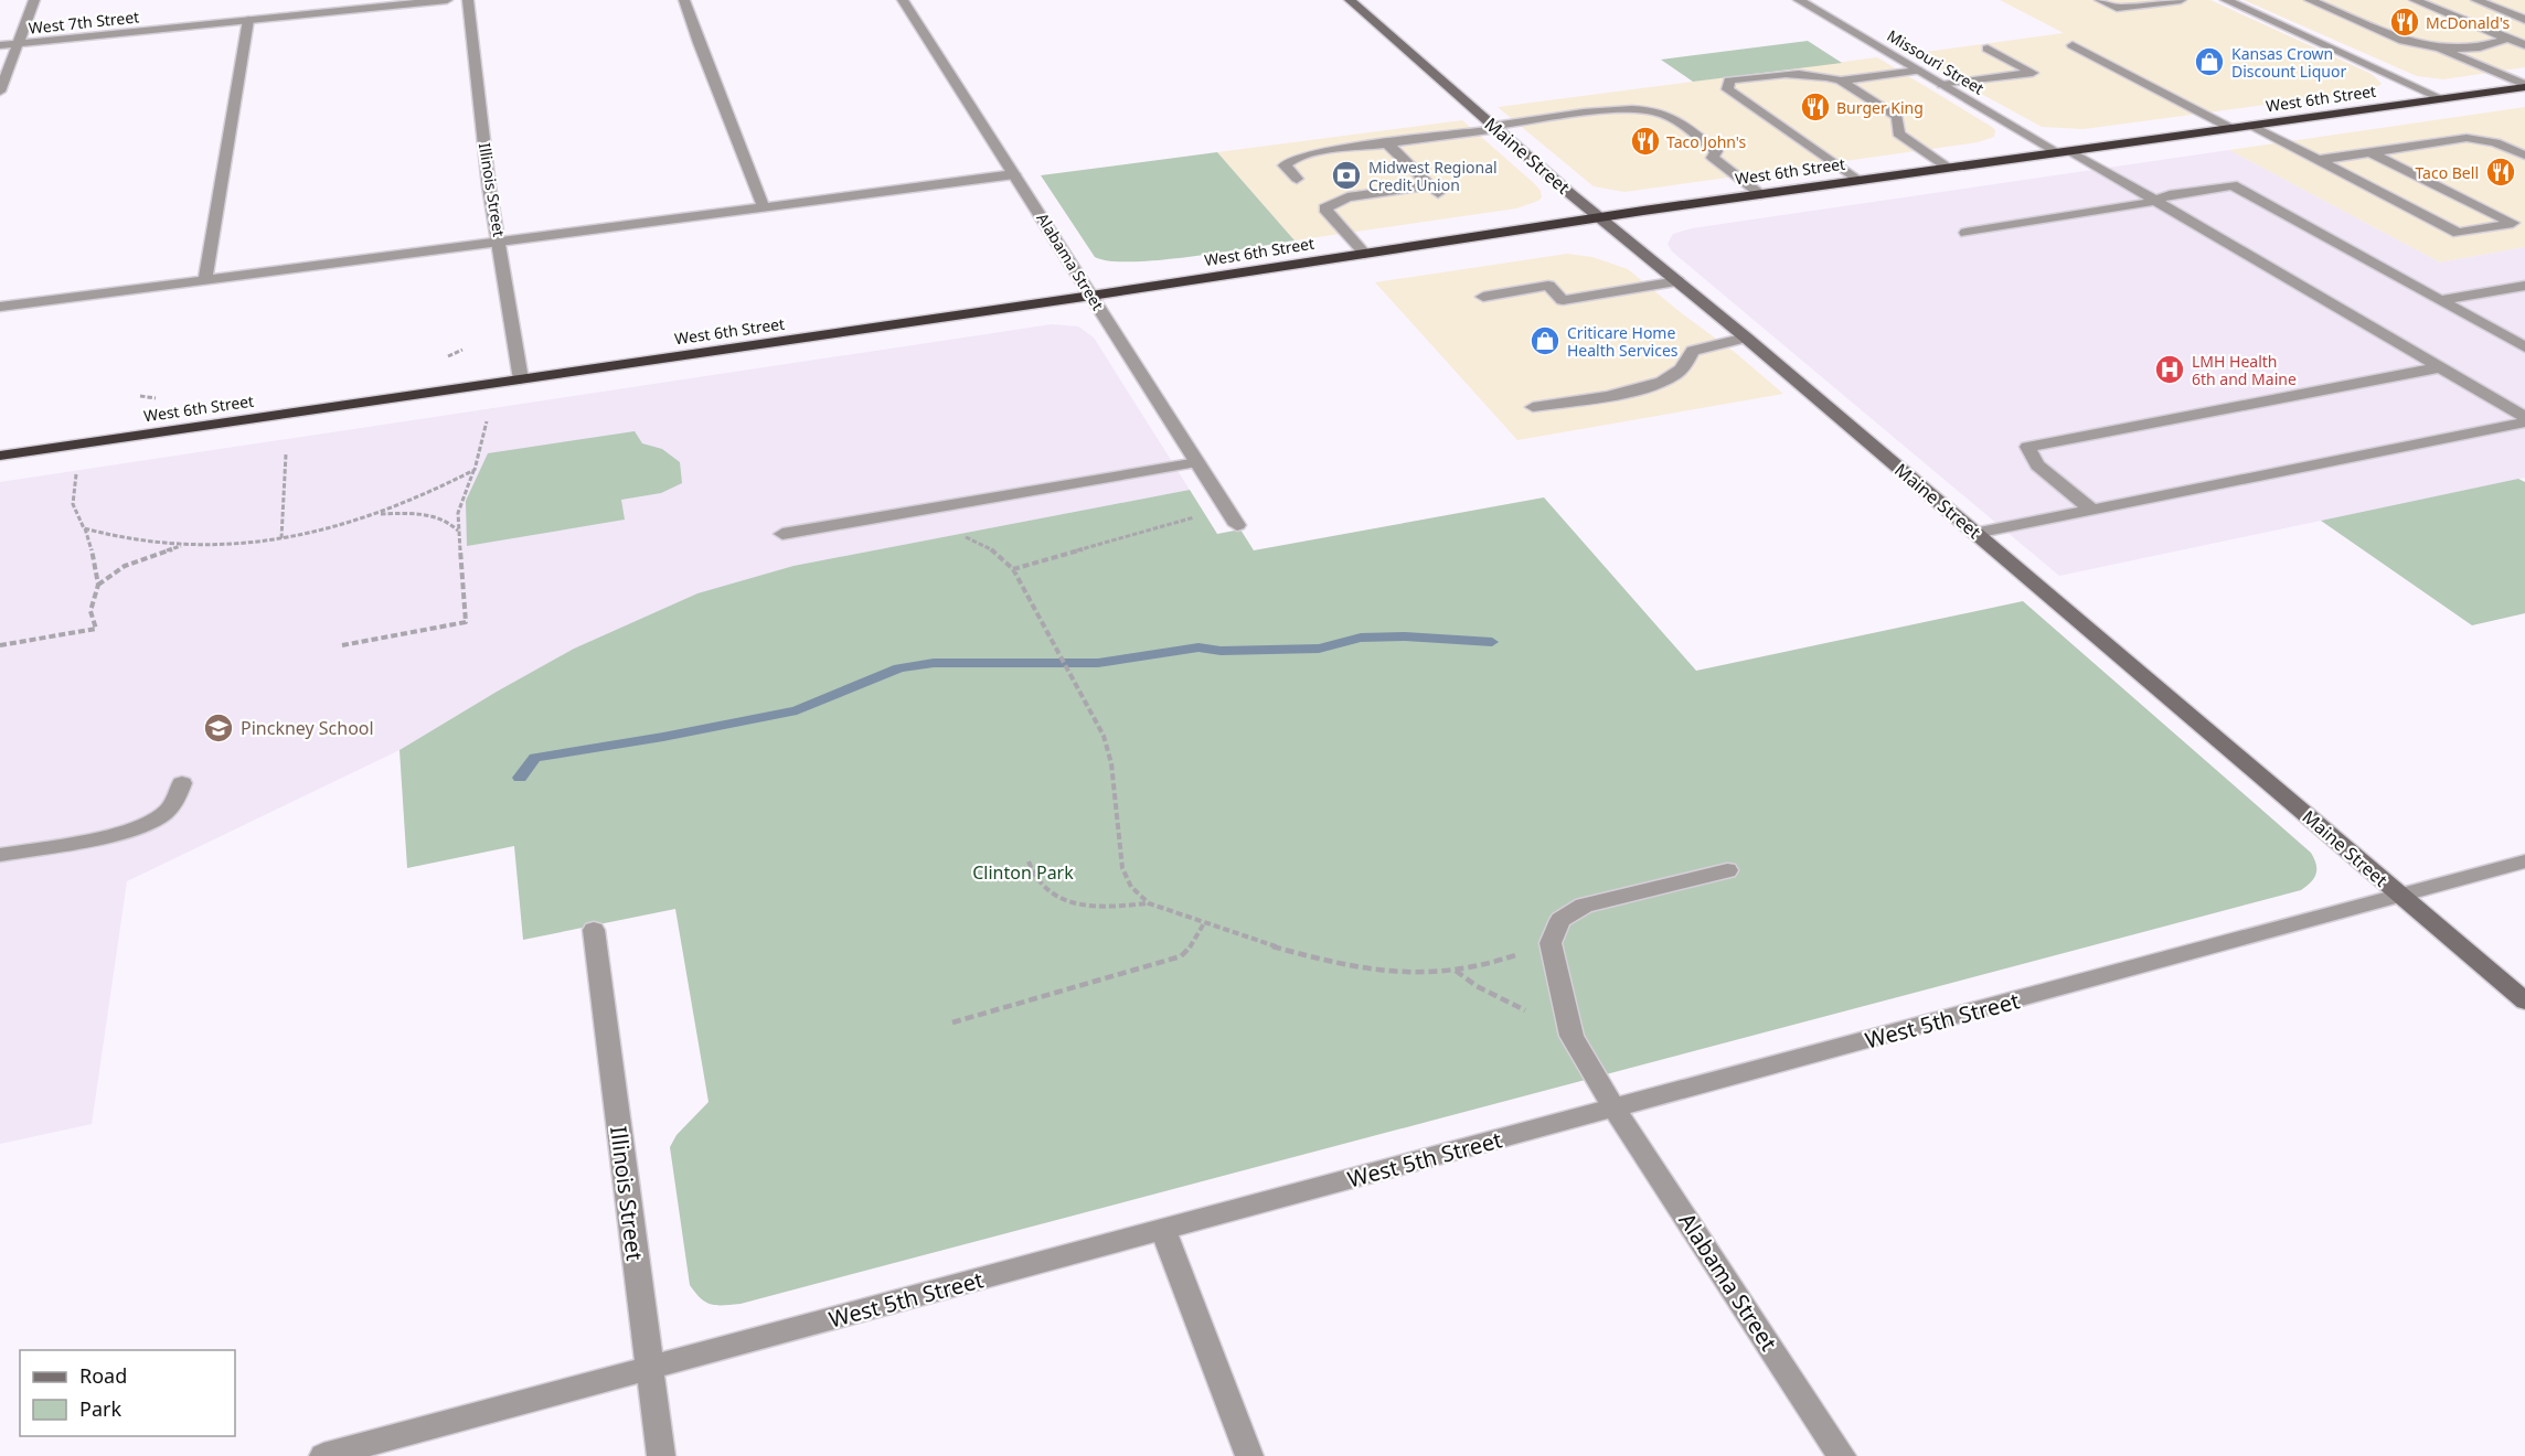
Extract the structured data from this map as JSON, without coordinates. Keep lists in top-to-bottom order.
{
  "streets": {
    "highway": ["West 6th Street"],
    "street": [
      "West 7th Street",
      "Missouri Street",
      "Maine Street",
      "Illinois Street",
      "Alabama Street",
      "West 5th Street"
    ]
  },
  "crossings": [
    ["Missouri Street", "West 6th Street"],
    ["West 6th Street", "Maine Street"],
    ["West 6th Street", "Illinois Street"],
    ["West 6th Street", "Alabama Street"],
    ["Maine Street", "West 5th Street"],
    ["Illinois Street", "West 5th Street"],
    ["Alabama Street", "West 5th Street"]
  ],
  "parks": ["Clinton Park"],
  "places": {
    "restaurant": [
      "McDonald's",
      "Burger King",
      "Taco John's",
      "Taco Bell"
    ],
    "shop": ["Kansas Crown Discount Liquor", "Criticare Home Health Services"],
    "bank": ["Midwest Regional Credit Union"],
    "hospital": ["LMH Health 6th and Maine"],
    "school or university": ["Pinckney School"]
  },
  "legend": ["Road", "Park"]
}
